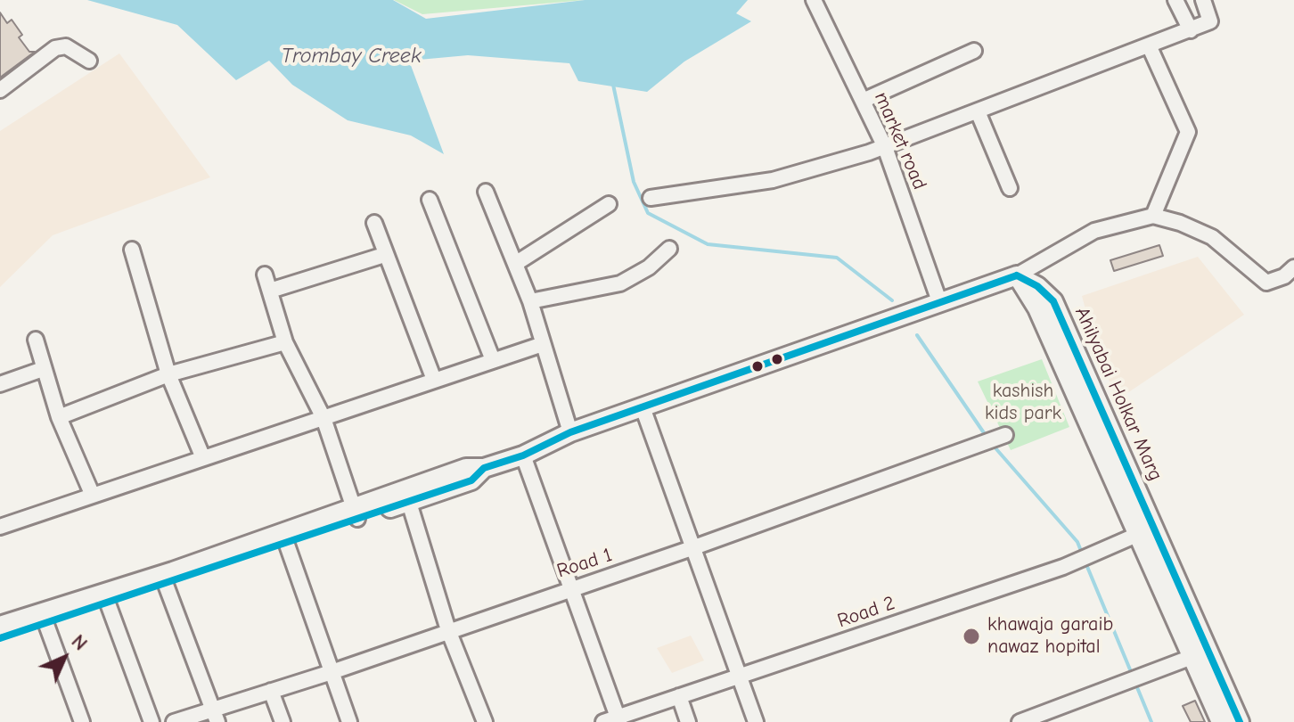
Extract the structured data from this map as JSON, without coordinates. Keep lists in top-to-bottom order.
{
  "streets": {
    "street": [
      "market road",
      "Ahilyabai Holkar Marg",
      "Road 1",
      "Road 2"
    ]
  },
  "crossings": [
    ["Ahilyabai Holkar Marg", "Road 2"]
  ],
  "water": ["Trombay Creek"],
  "parks": ["kashish kids park"],
  "places": ["khawaja garaib nawaz hopital"],
  "north": "top right"
}
